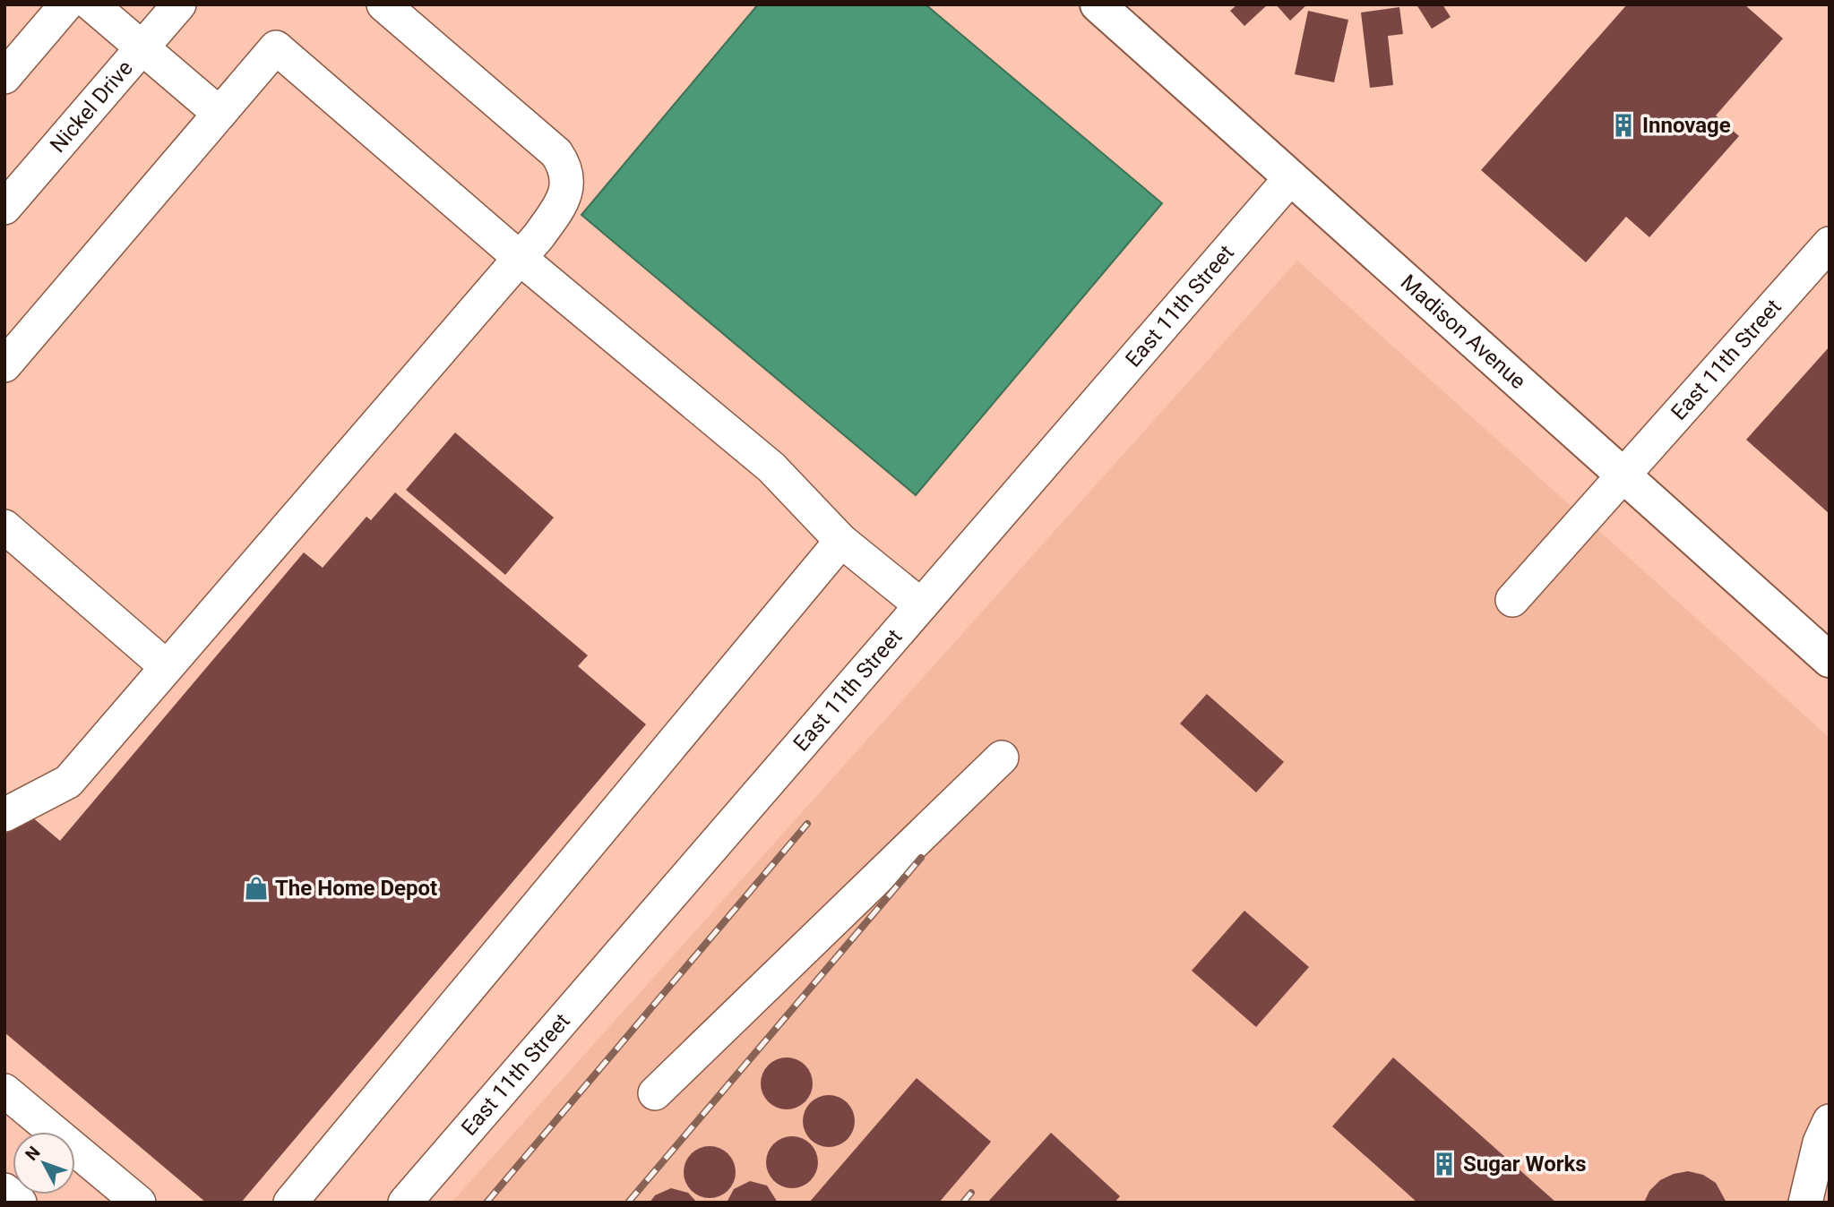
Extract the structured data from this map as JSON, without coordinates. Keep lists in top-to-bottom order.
{
  "streets": {
    "main road": ["Madison Avenue"],
    "street": ["Nickel Drive", "East 11th Street"]
  },
  "crossings": [
    ["East 11th Street", "Madison Avenue"]
  ],
  "places": {
    "building": ["Innovage", "Sugar Works"],
    "shop": ["The Home Depot"]
  },
  "north": "top left"
}
